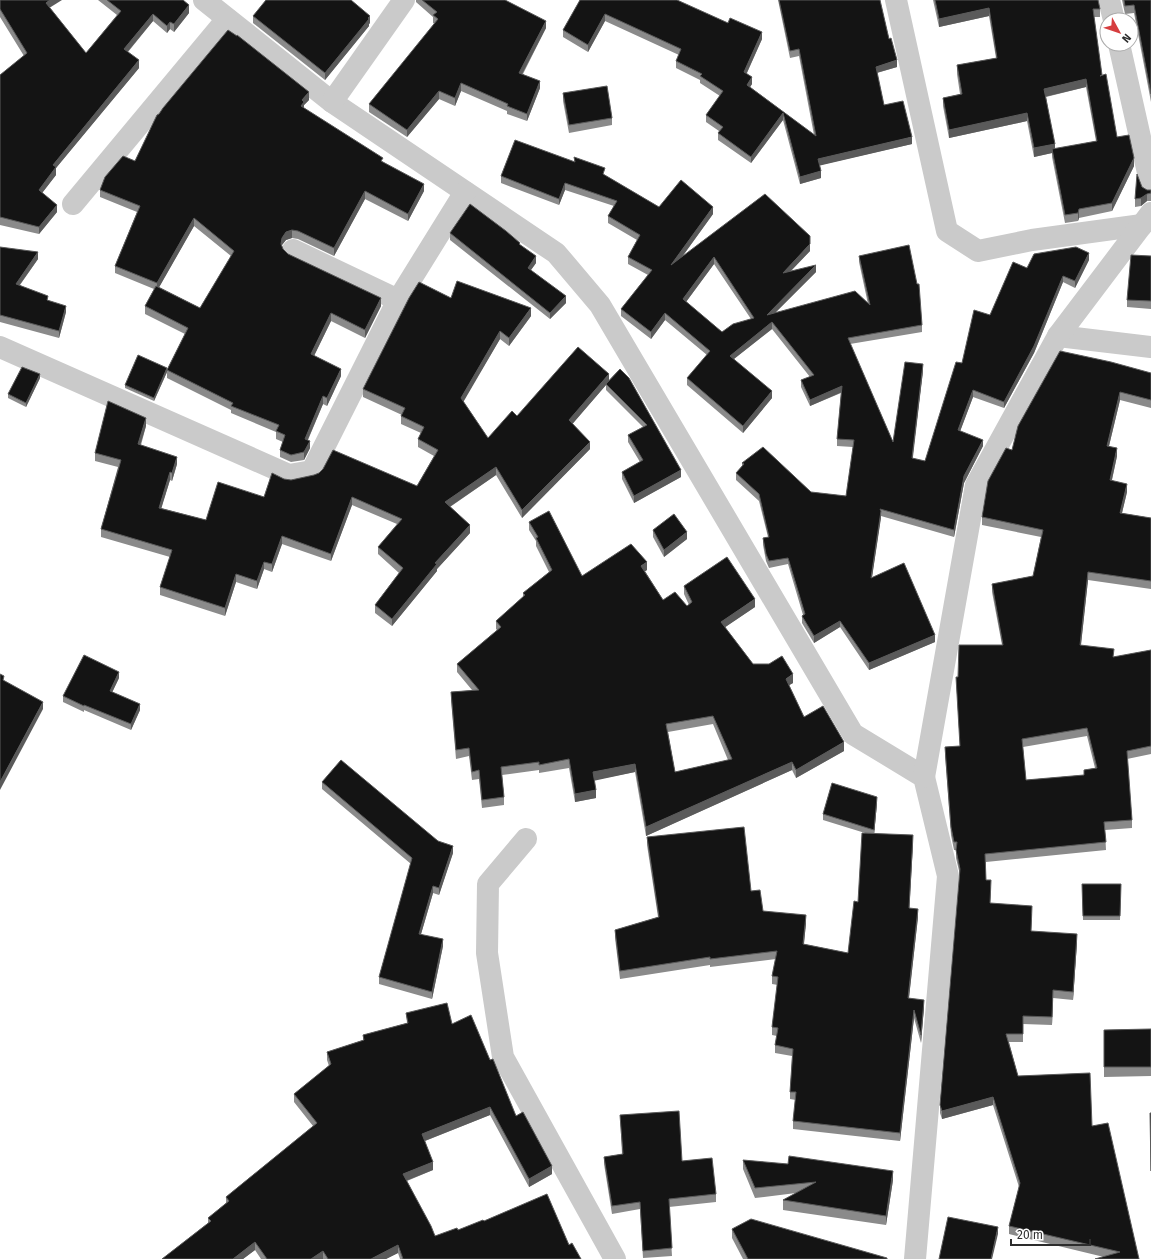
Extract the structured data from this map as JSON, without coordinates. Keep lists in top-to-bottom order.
{
  "scale_bar": "20 m",
  "north": "bottom right"
}
